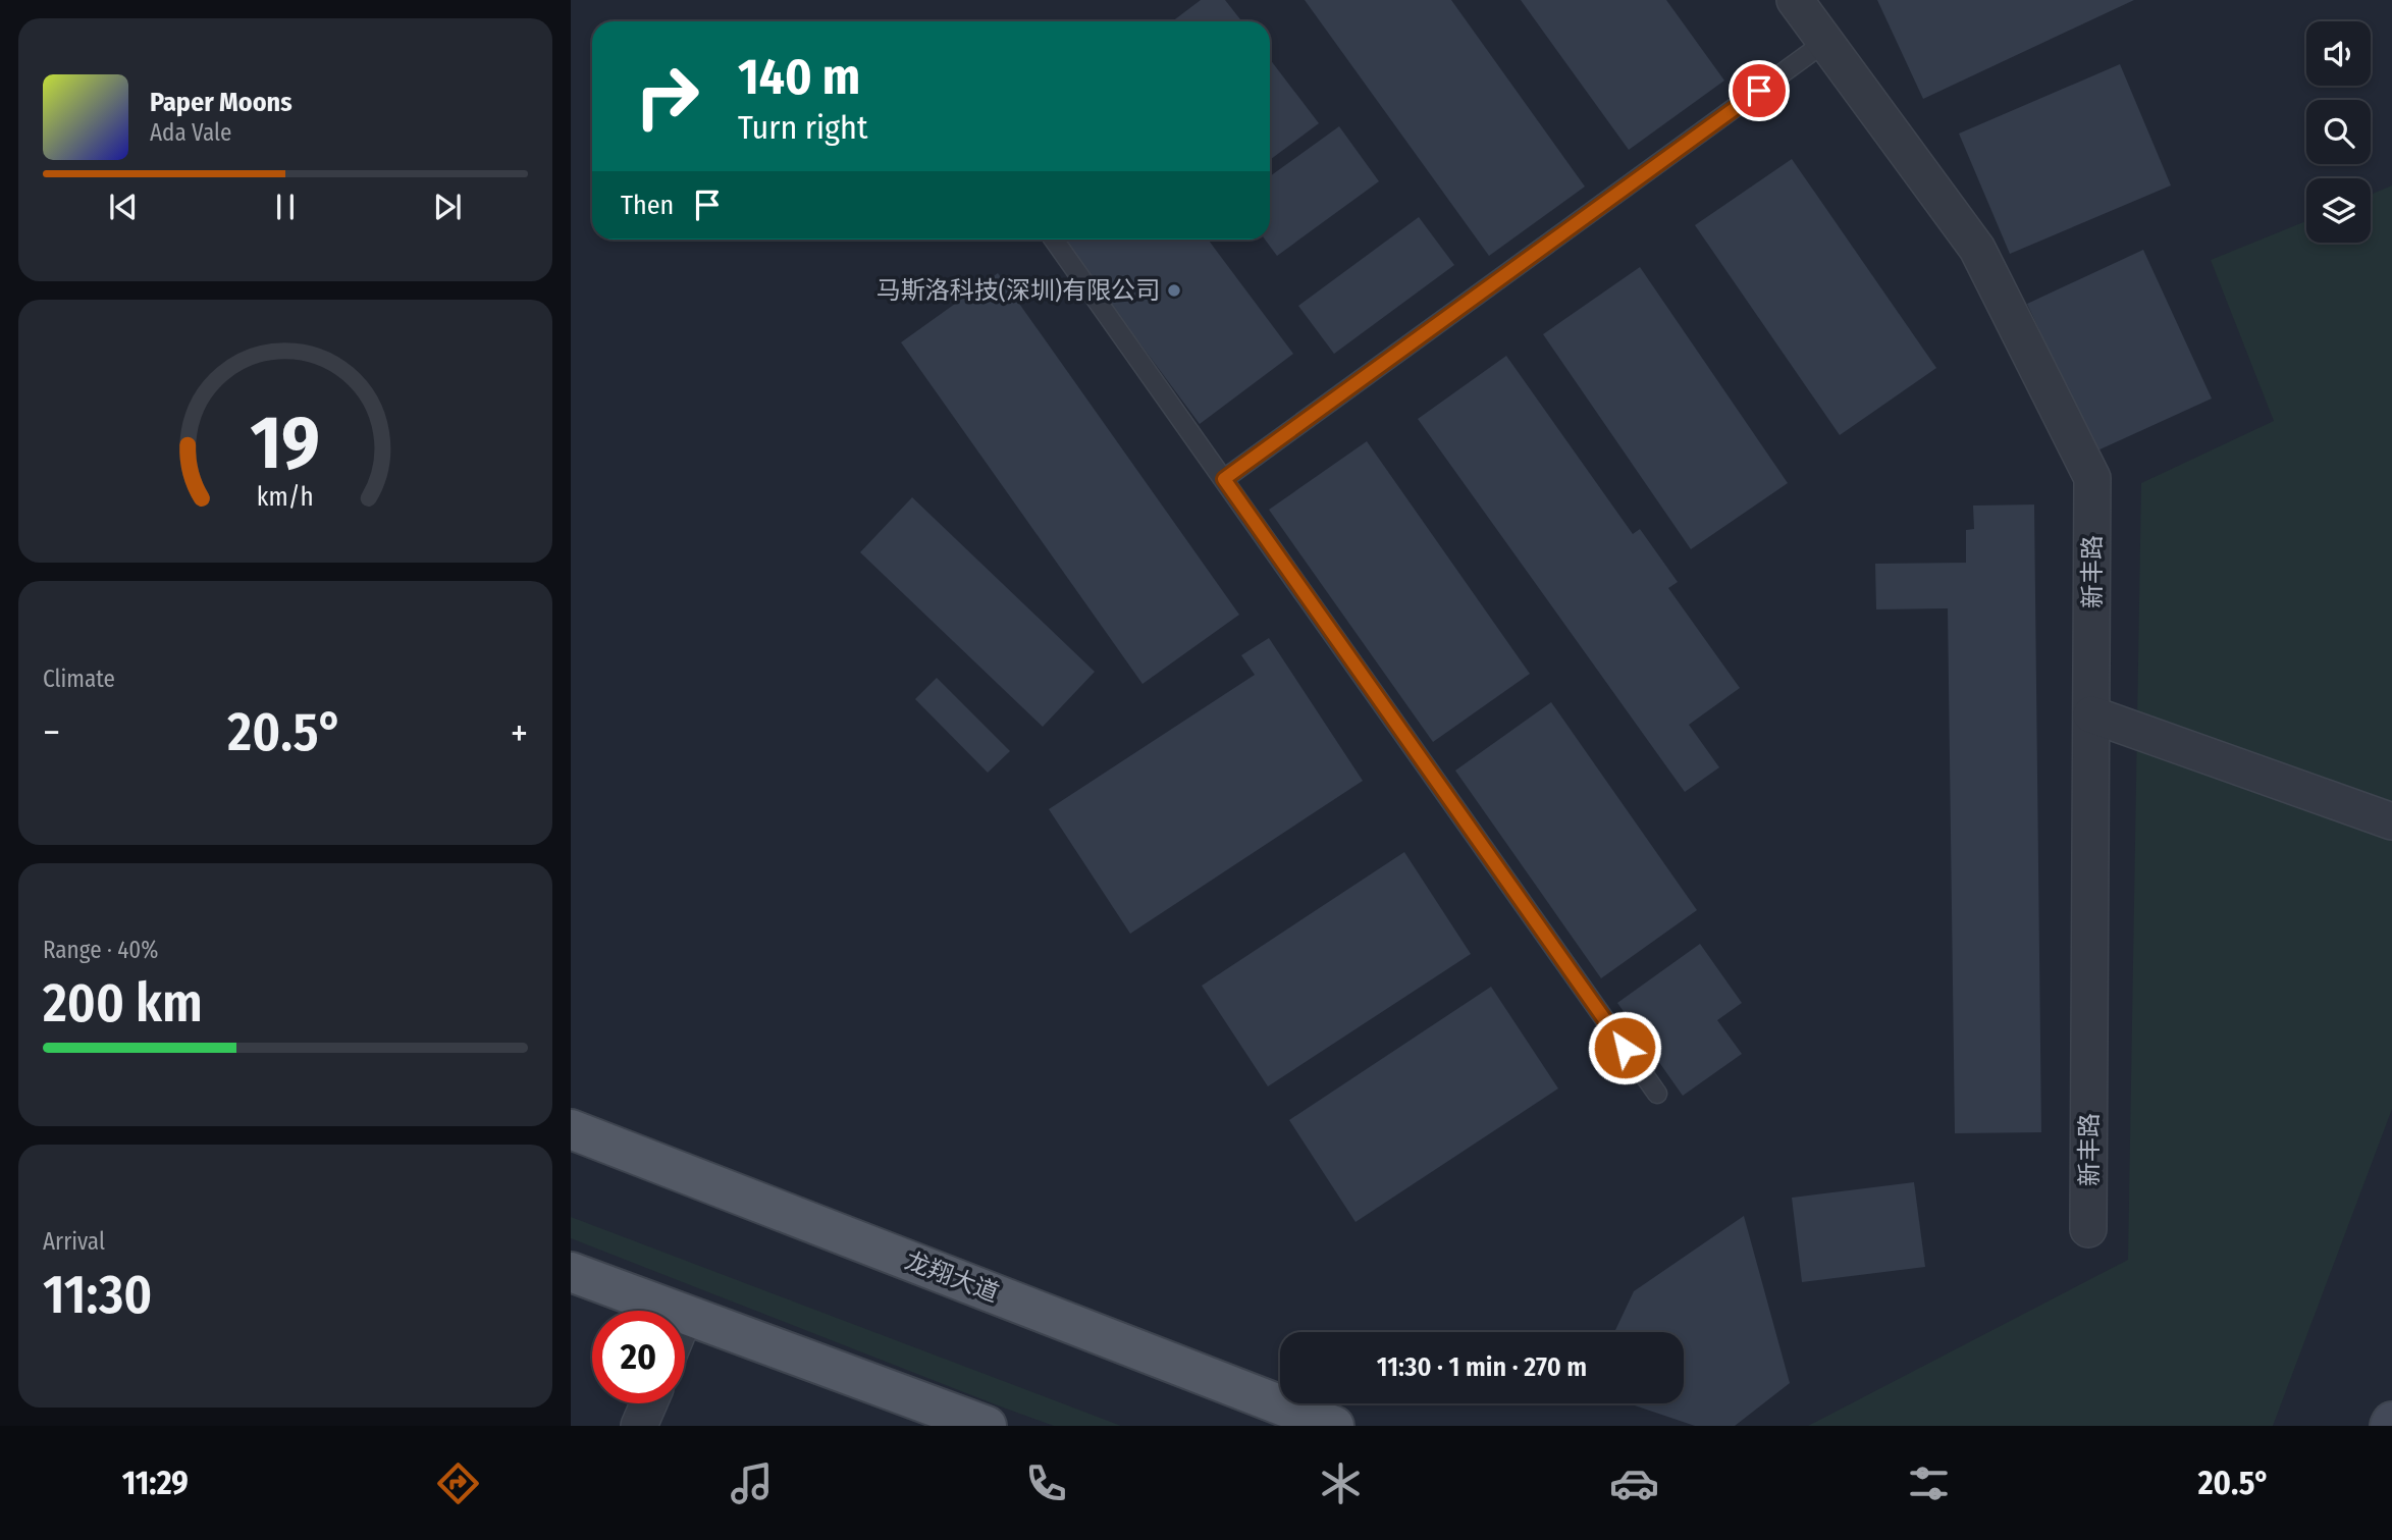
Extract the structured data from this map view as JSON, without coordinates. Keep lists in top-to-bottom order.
{
  "streets": {
    "main road": ["龙翔大道"],
    "street": ["新丰路"]
  },
  "places": ["马斯洛科技(深圳)有限公司"],
  "page": {
    "turn": ["140 m", "Turn right"],
    "song": ["Paper Moons", "Ada Vale"],
    "then": "Then",
    "tile": [
      "Climate",
      ["Range · 40%", "200 km"],
      ["Arrival", "11:30"]
    ],
    "heat": ["−", "20.5°", "+"],
    "limit": "20",
    "trip": "11:30 · 1 min · 270 m",
    "tabs": ["11:29", "20.5°"],
    "gauge": ["19", "km/h"]
  }
}
